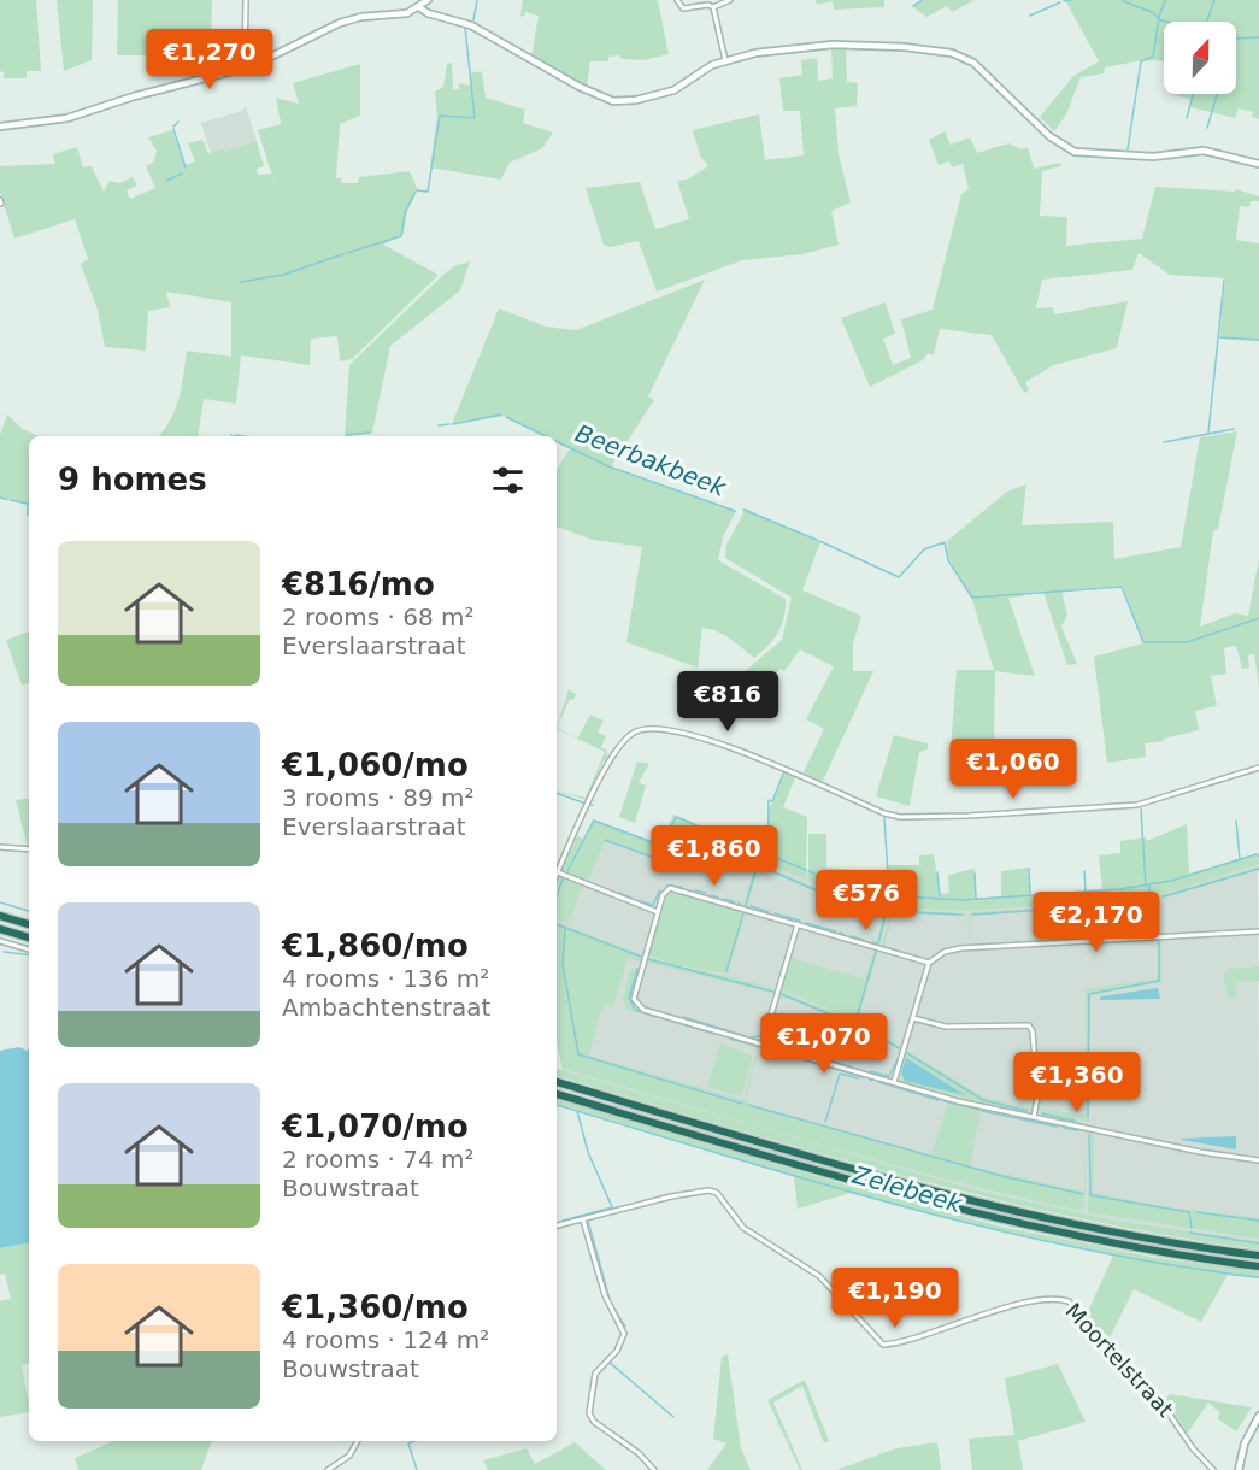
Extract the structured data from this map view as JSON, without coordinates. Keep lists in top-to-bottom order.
{
  "streets": {
    "street": ["Moortelstraat"]
  },
  "water": ["Beerbakbeek", "Zelebeek"],
  "north": "top",
  "page": {
    "price": [
      "€1,270",
      "€816",
      "€1,060",
      "€1,860",
      "€576",
      "€2,170",
      "€1,070",
      "€1,360",
      "€1,190"
    ],
    "heading": "9 homes",
    "list": [
      {
        "name": "€816/mo",
        "note": "2 rooms · 68 m² · Everslaarstraat"
      },
      {
        "name": "€1,060/mo",
        "note": "3 rooms · 89 m² · Everslaarstraat"
      },
      {
        "name": "€1,860/mo",
        "note": "4 rooms · 136 m² · Ambachtenstraat"
      },
      {
        "name": "€1,070/mo",
        "note": "2 rooms · 74 m² · Bouwstraat"
      },
      {
        "name": "€1,360/mo",
        "note": "4 rooms · 124 m² · Bouwstraat"
      }
    ]
  }
}
